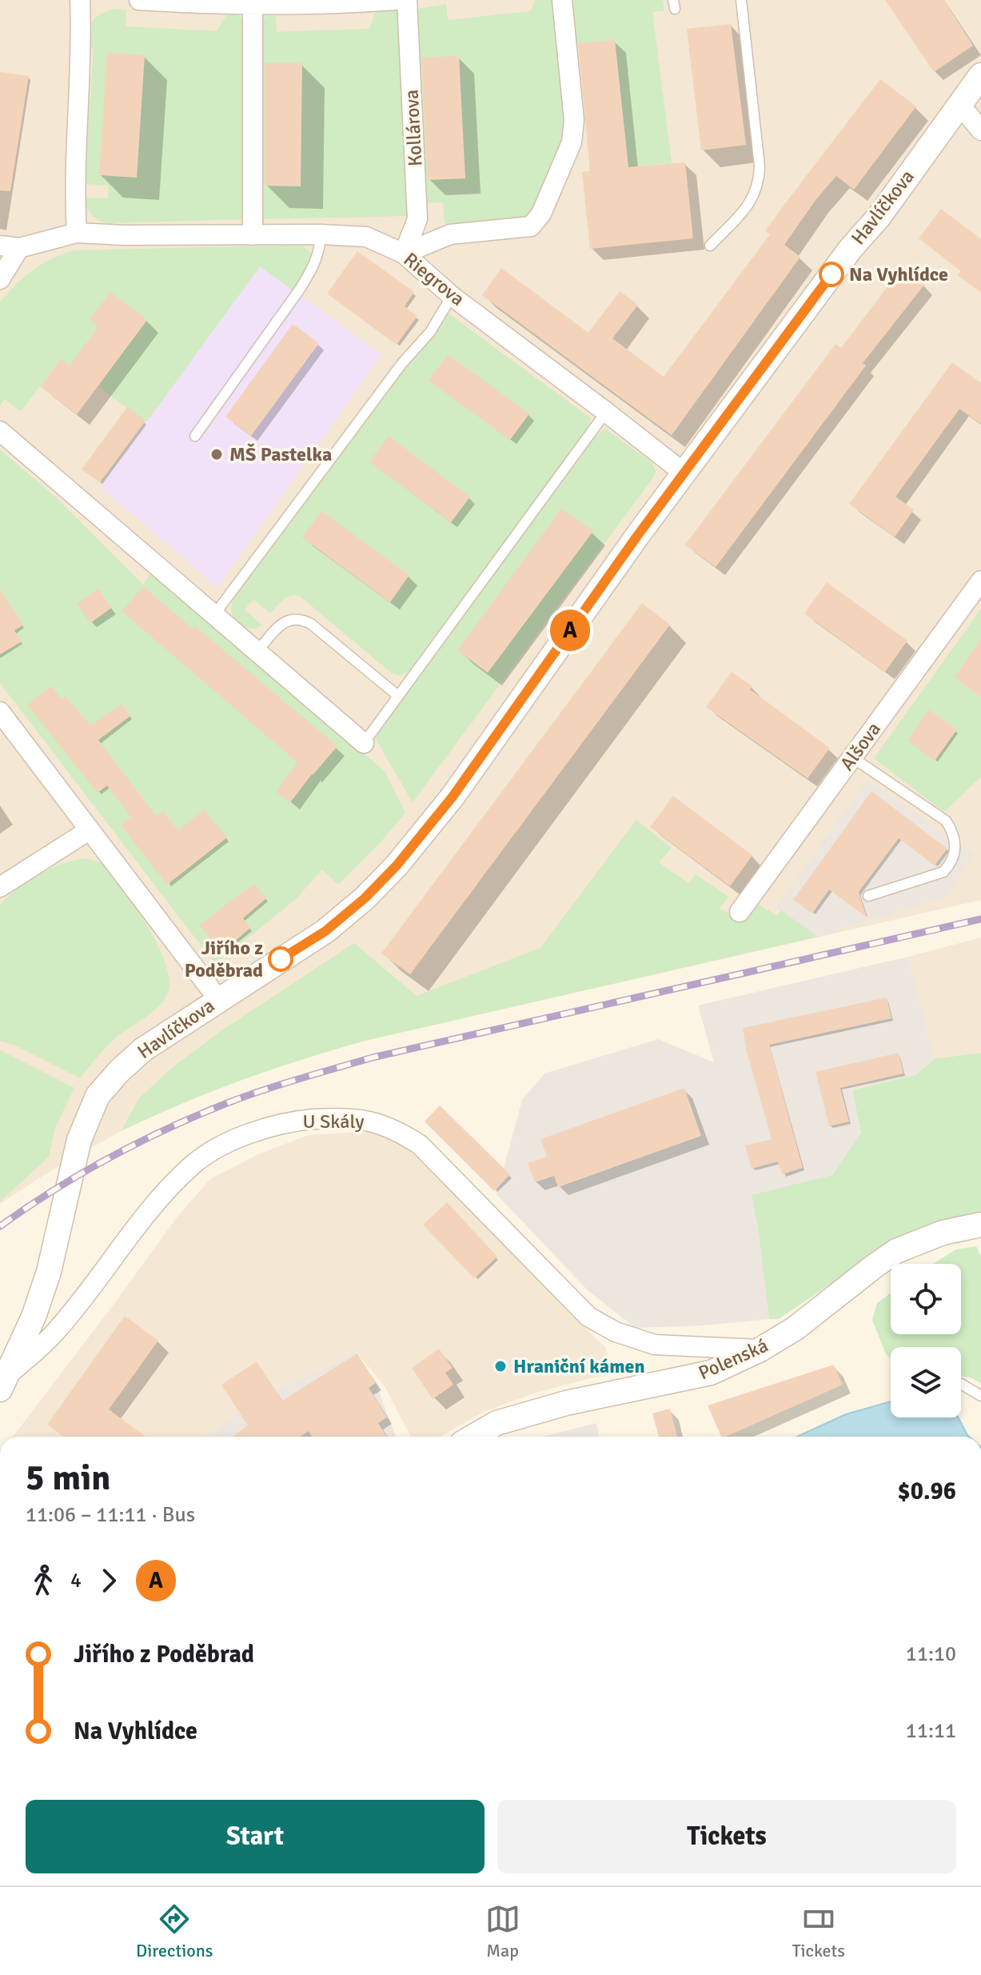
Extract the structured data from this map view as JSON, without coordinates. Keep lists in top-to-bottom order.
{
  "streets": {
    "street": [
      "Kollárova",
      "Havlíčkova",
      "Riegrova",
      "Alšova",
      "U Skály",
      "Polenská"
    ]
  },
  "crossings": [
    ["Kollárova", "Riegrova"],
    ["Havlíčkova", "Riegrova"],
    ["Havlíčkova", "U Skály"],
    ["U Skály", "Polenská"]
  ],
  "places": [
    "Na Vyhlídce",
    "MŠ Pastelka",
    "Jiřího z Poděbrad",
    "Hraniční kámen"
  ],
  "lines": ["bus line A"],
  "page": {
    "on_map": "A",
    "heading": ["5 min", "11:06 – 11:11 · Bus", "$0.96"],
    "legs": ["4", "A"],
    "list": [
      {
        "name": "Jiřího z Poděbrad",
        "value": "11:10"
      },
      {
        "name": "Na Vyhlídce",
        "value": "11:11"
      }
    ],
    "buttons": ["Start", "Tickets"],
    "tabs": ["Directions", "Map", "Tickets"]
  }
}
